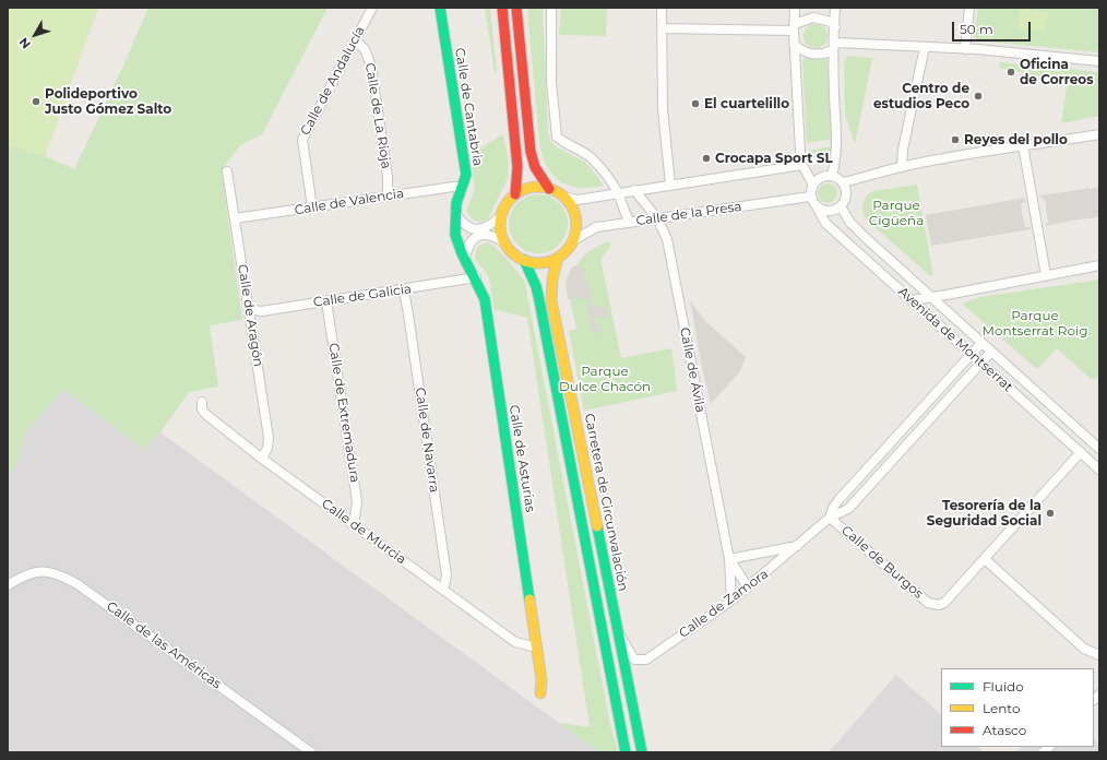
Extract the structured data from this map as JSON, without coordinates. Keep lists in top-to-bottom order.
{
  "streets": {
    "main road": ["Calle de Cantabria", "Calle de Asturias", "Carretera de Circunvalación"],
    "street": [
      "Calle de Andalucía",
      "Calle de La Rioja",
      "Calle de Valencia",
      "Calle de la Presa",
      "Calle de Galicia",
      "Calle de Aragón",
      "Avenida de Montserrat",
      "Calle de Ávila",
      "Calle de Extremadura",
      "Calle de Navarra",
      "Calle de Murcia",
      "Calle de Burgos",
      "Calle de Zamora",
      "Calle de las Américas"
    ]
  },
  "crossings": [
    ["Calle de Andalucía", "Calle de La Rioja"],
    ["Calle de Andalucía", "Calle de Valencia"],
    ["Calle de Cantabria", "Calle de Valencia"],
    ["Calle de Cantabria", "Calle de Asturias"],
    ["Calle de La Rioja", "Calle de Valencia"],
    ["Calle de Valencia", "Calle de Aragón"],
    ["Calle de la Presa", "Avenida de Montserrat"],
    ["Calle de la Presa", "Calle de Ávila"],
    ["Calle de la Presa", "Carretera de Circunvalación"],
    ["Calle de Galicia", "Calle de Aragón"],
    ["Calle de Galicia", "Calle de Extremadura"],
    ["Calle de Galicia", "Calle de Navarra"],
    ["Calle de Galicia", "Calle de Asturias"],
    ["Calle de Aragón", "Calle de Murcia"],
    ["Avenida de Montserrat", "Calle de Zamora"],
    ["Calle de Ávila", "Calle de Zamora"],
    ["Calle de Extremadura", "Calle de Murcia"],
    ["Calle de Navarra", "Calle de Murcia"],
    ["Calle de Asturias", "Calle de Murcia"],
    ["Carretera de Circunvalación", "Calle de Zamora"],
    ["Calle de Burgos", "Calle de Zamora"]
  ],
  "parks": ["Parque Cigüeña", "Parque Montserrat Roig", "Parque Dulce Chacón"],
  "places": [
    "Oficina de Correos",
    "Centro de estudios Peco",
    "Polideportivo Justo Gómez Salto",
    "El cuartelillo",
    "Reyes del pollo",
    "Crocapa Sport SL",
    "Tesorería de la Seguridad Social"
  ],
  "legend": ["Fluido", "Lento", "Atasco"],
  "scale_bar": "50 m",
  "north": "bottom left"
}
